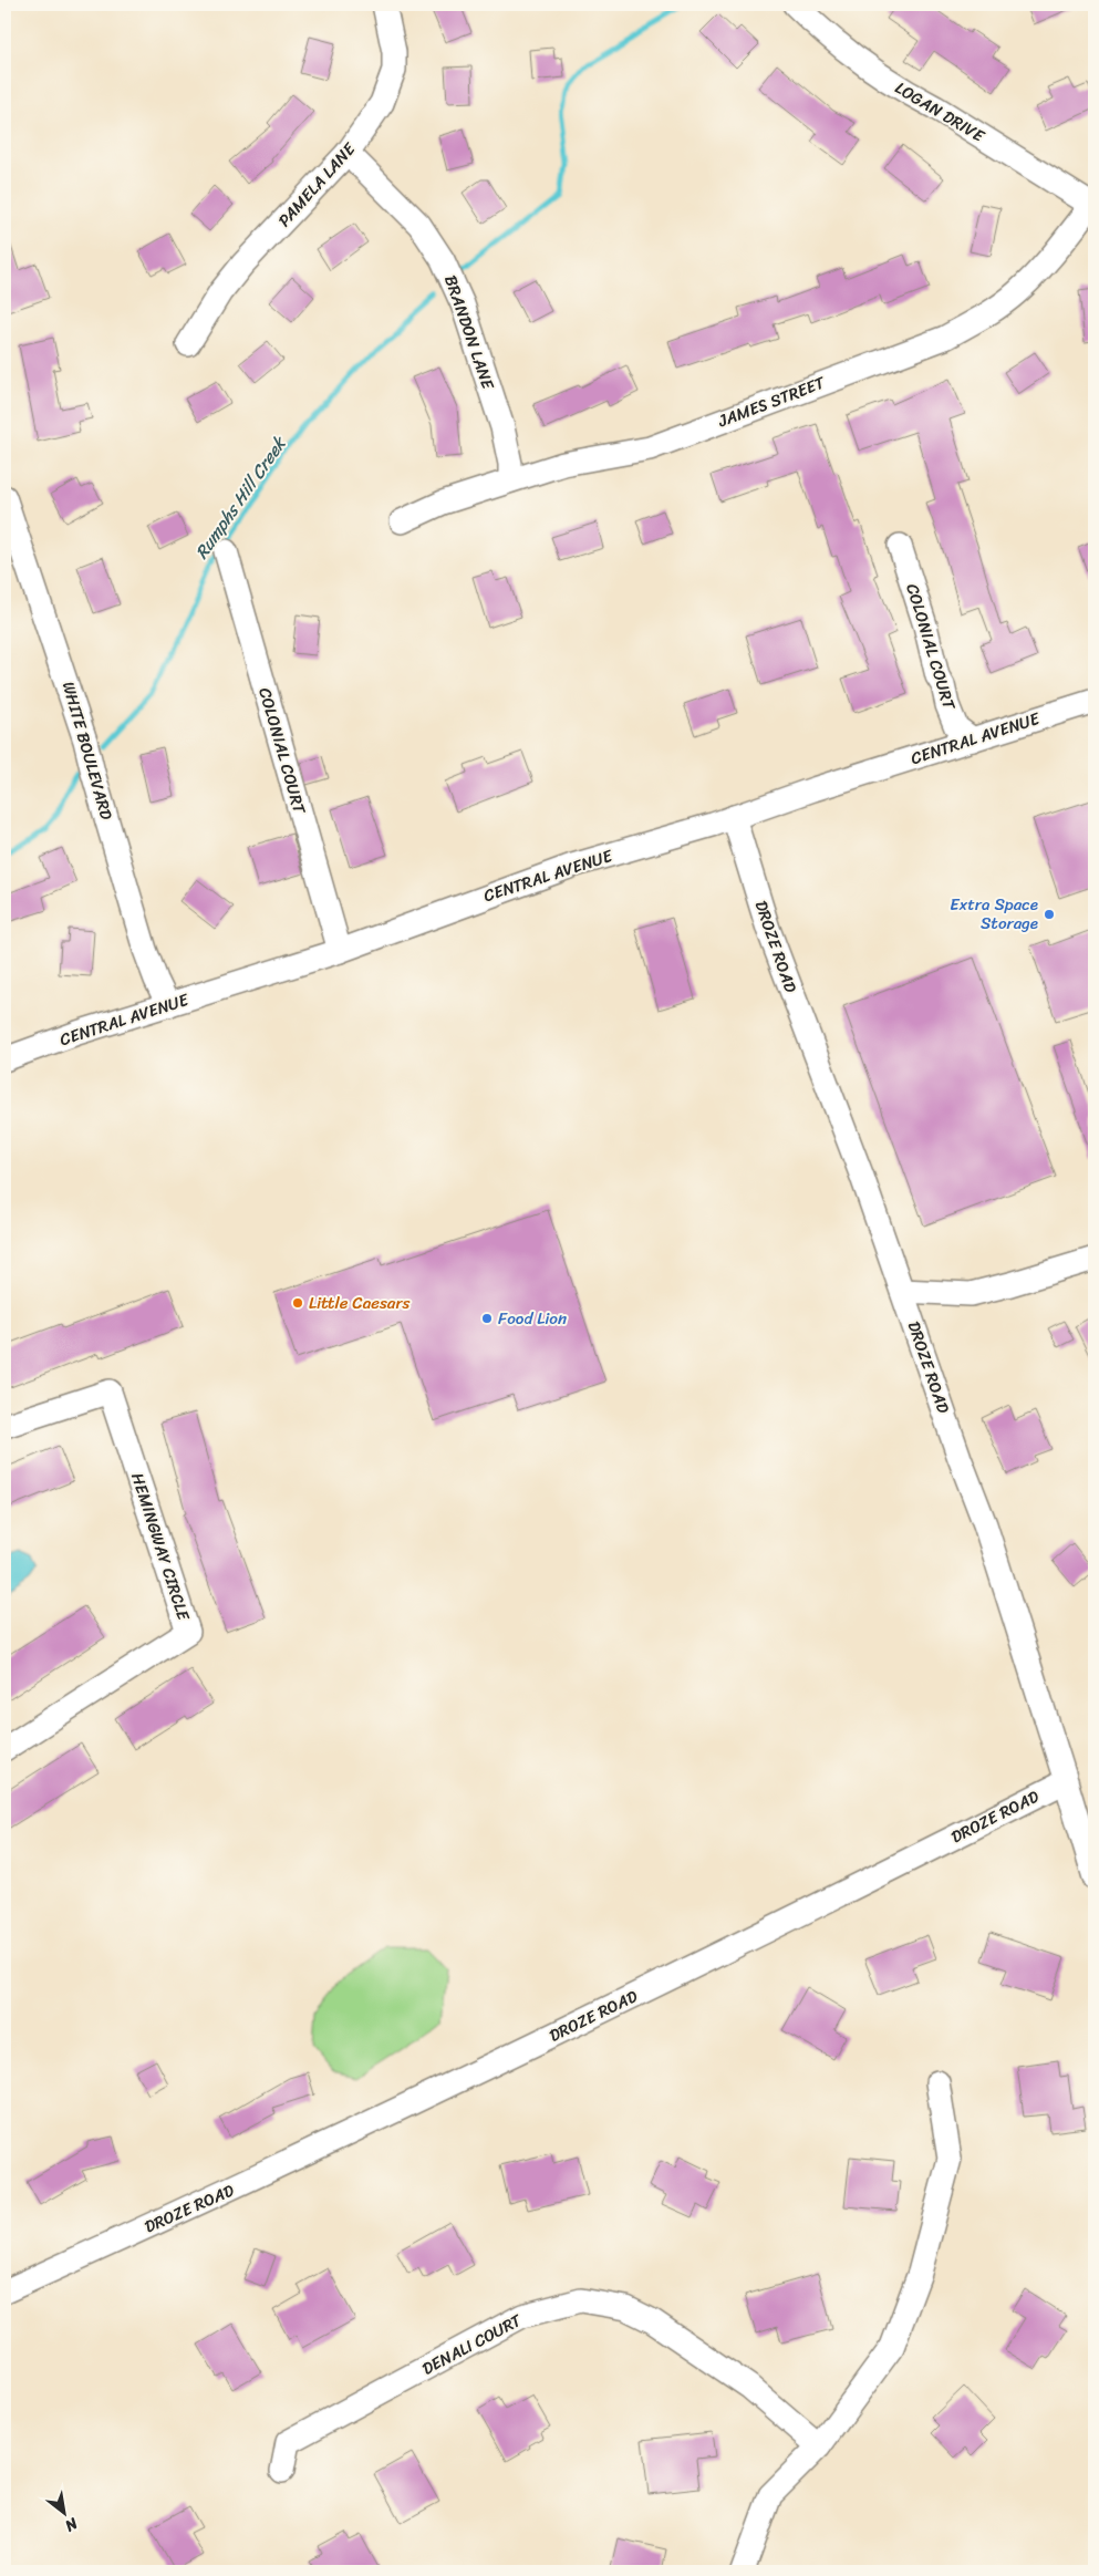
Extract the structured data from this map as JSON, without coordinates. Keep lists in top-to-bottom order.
{
  "streets": {
    "street": [
      "LOGAN DRIVE",
      "PAMELA LANE",
      "BRANDON LANE",
      "JAMES STREET",
      "COLONIAL COURT",
      "CENTRAL AVENUE",
      "WHITE BOULEVARD",
      "DROZE ROAD",
      "HEMINGWAY CIRCLE",
      "DENALI COURT"
    ]
  },
  "crossings": [
    ["LOGAN DRIVE", "JAMES STREET"],
    ["PAMELA LANE", "BRANDON LANE"],
    ["BRANDON LANE", "JAMES STREET"],
    ["COLONIAL COURT", "CENTRAL AVENUE"],
    ["CENTRAL AVENUE", "WHITE BOULEVARD"],
    ["CENTRAL AVENUE", "DROZE ROAD"]
  ],
  "water": ["Rumphs Hill Creek"],
  "places": ["Extra Space Storage", "Little Caesars", "Food Lion"],
  "north": "bottom right"
}
